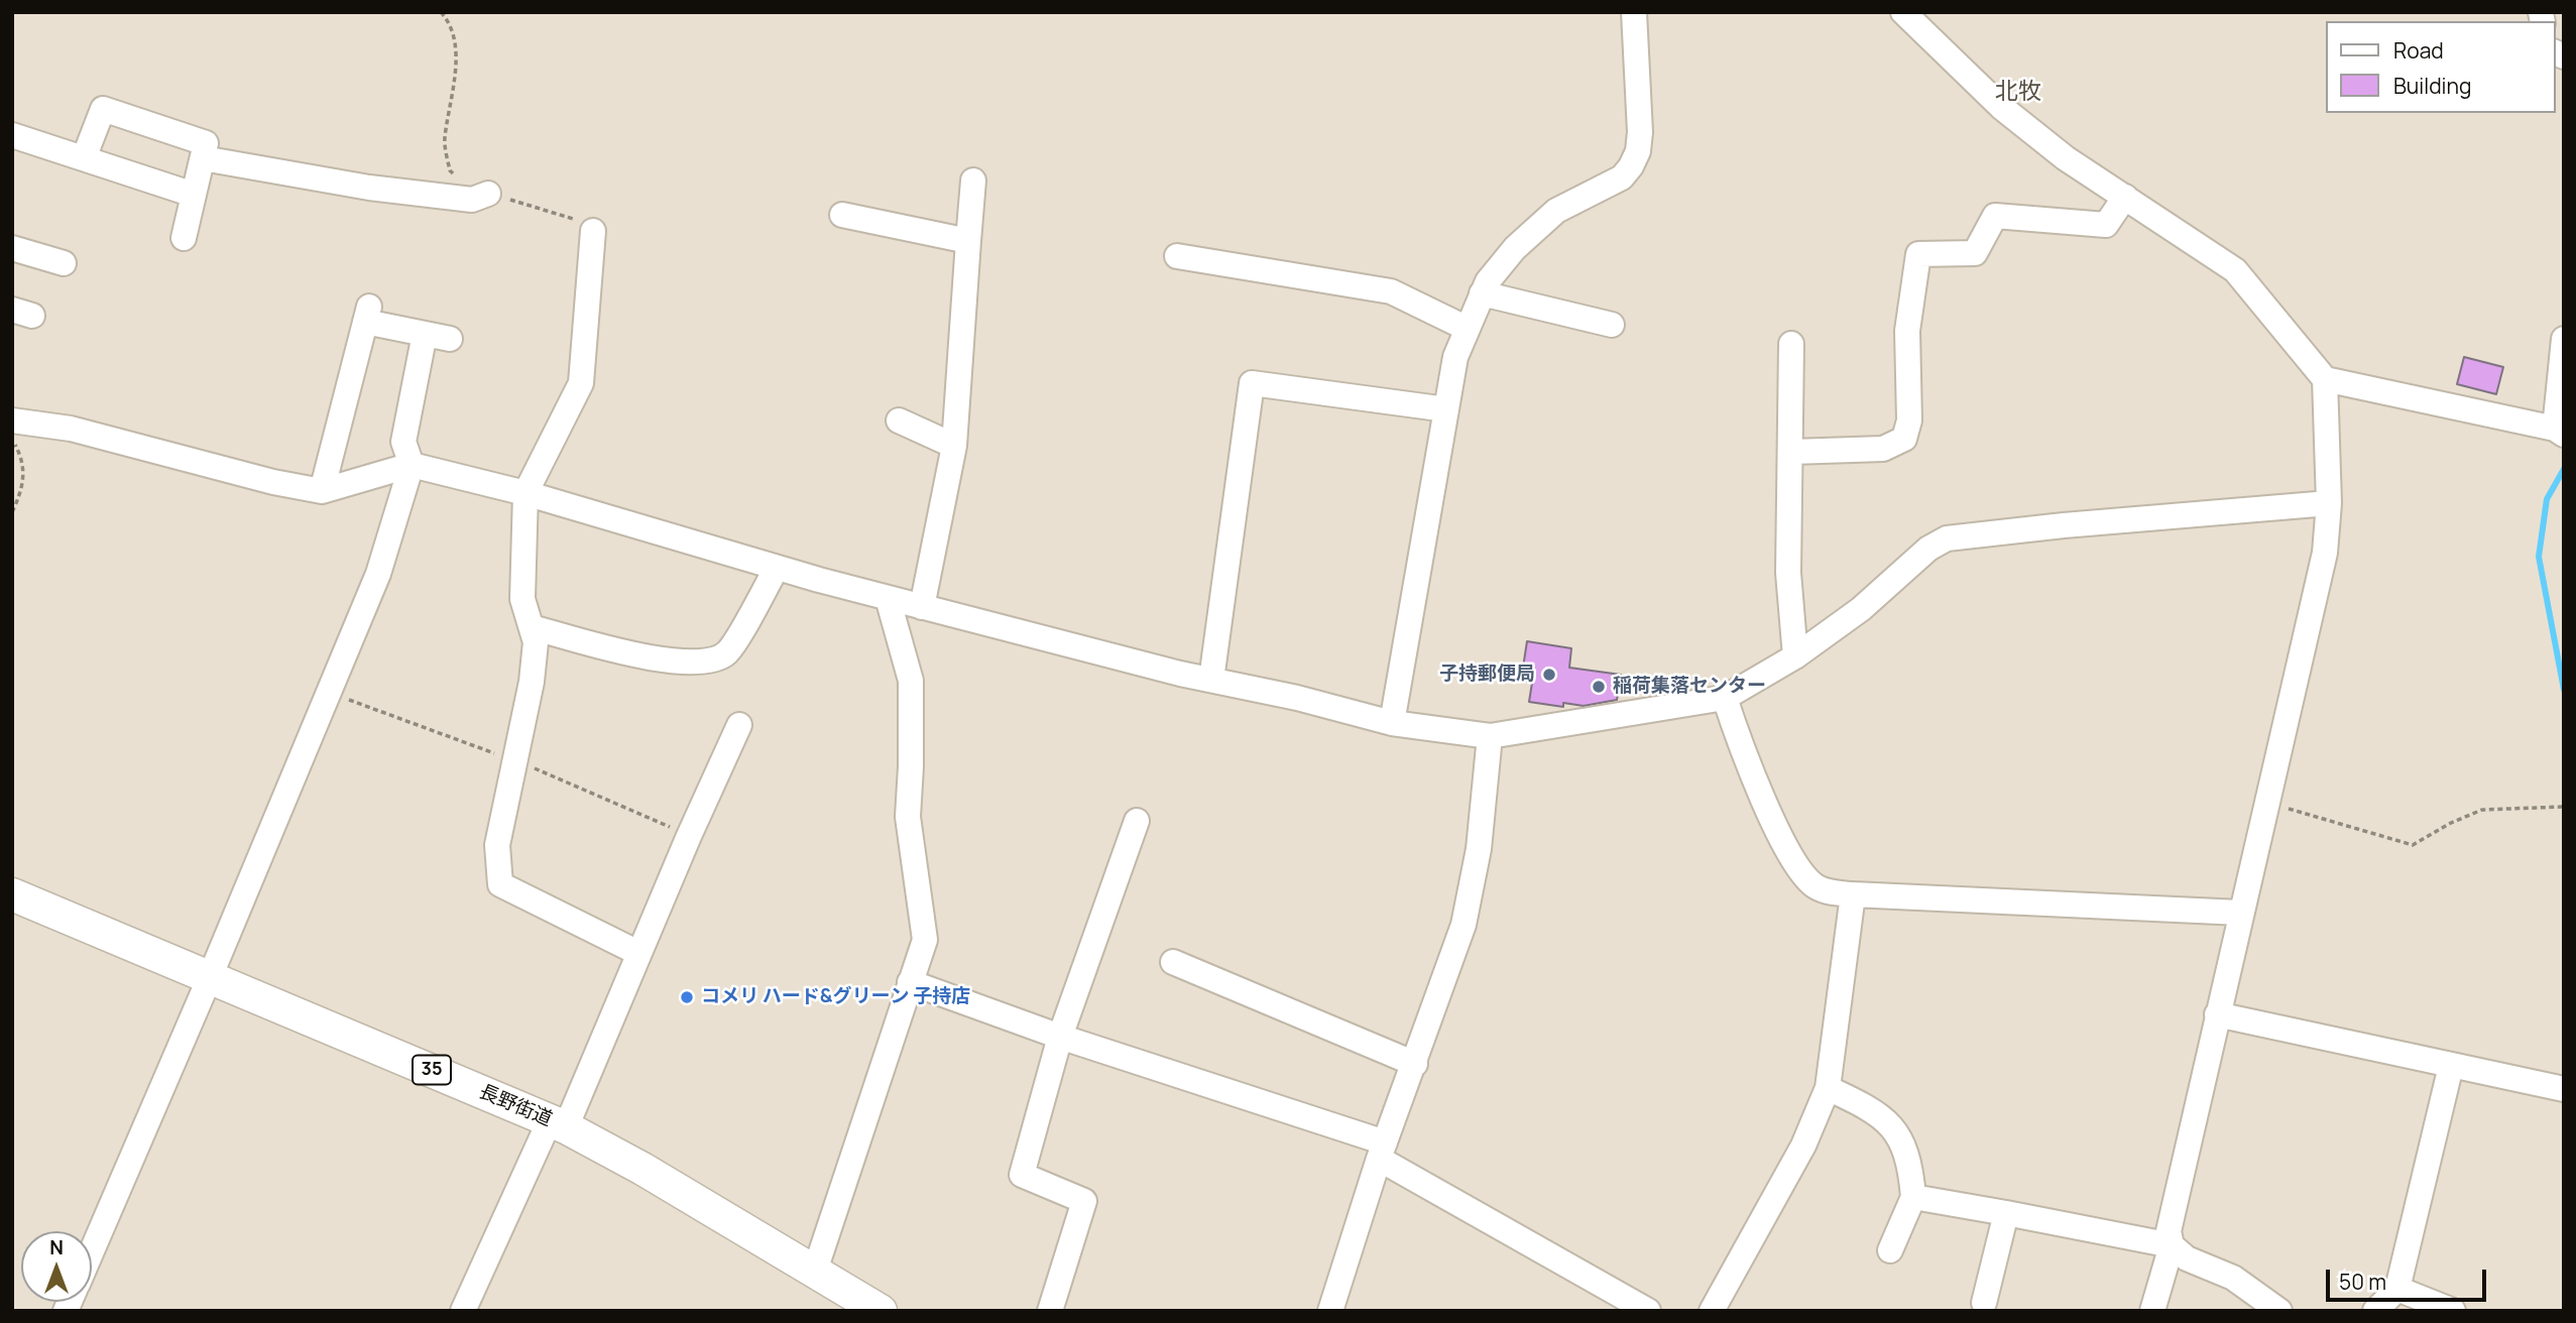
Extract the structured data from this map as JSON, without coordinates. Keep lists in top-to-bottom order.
{
  "streets": {
    "main road": ["35", "長野街道"]
  },
  "districts": ["北牧"],
  "places": ["子持郵便局", "稲荷集落センター", "コメリ ハード&グリーン 子持店"],
  "legend": ["Road", "Building"],
  "scale_bar": "50 m",
  "north": "top"
}
